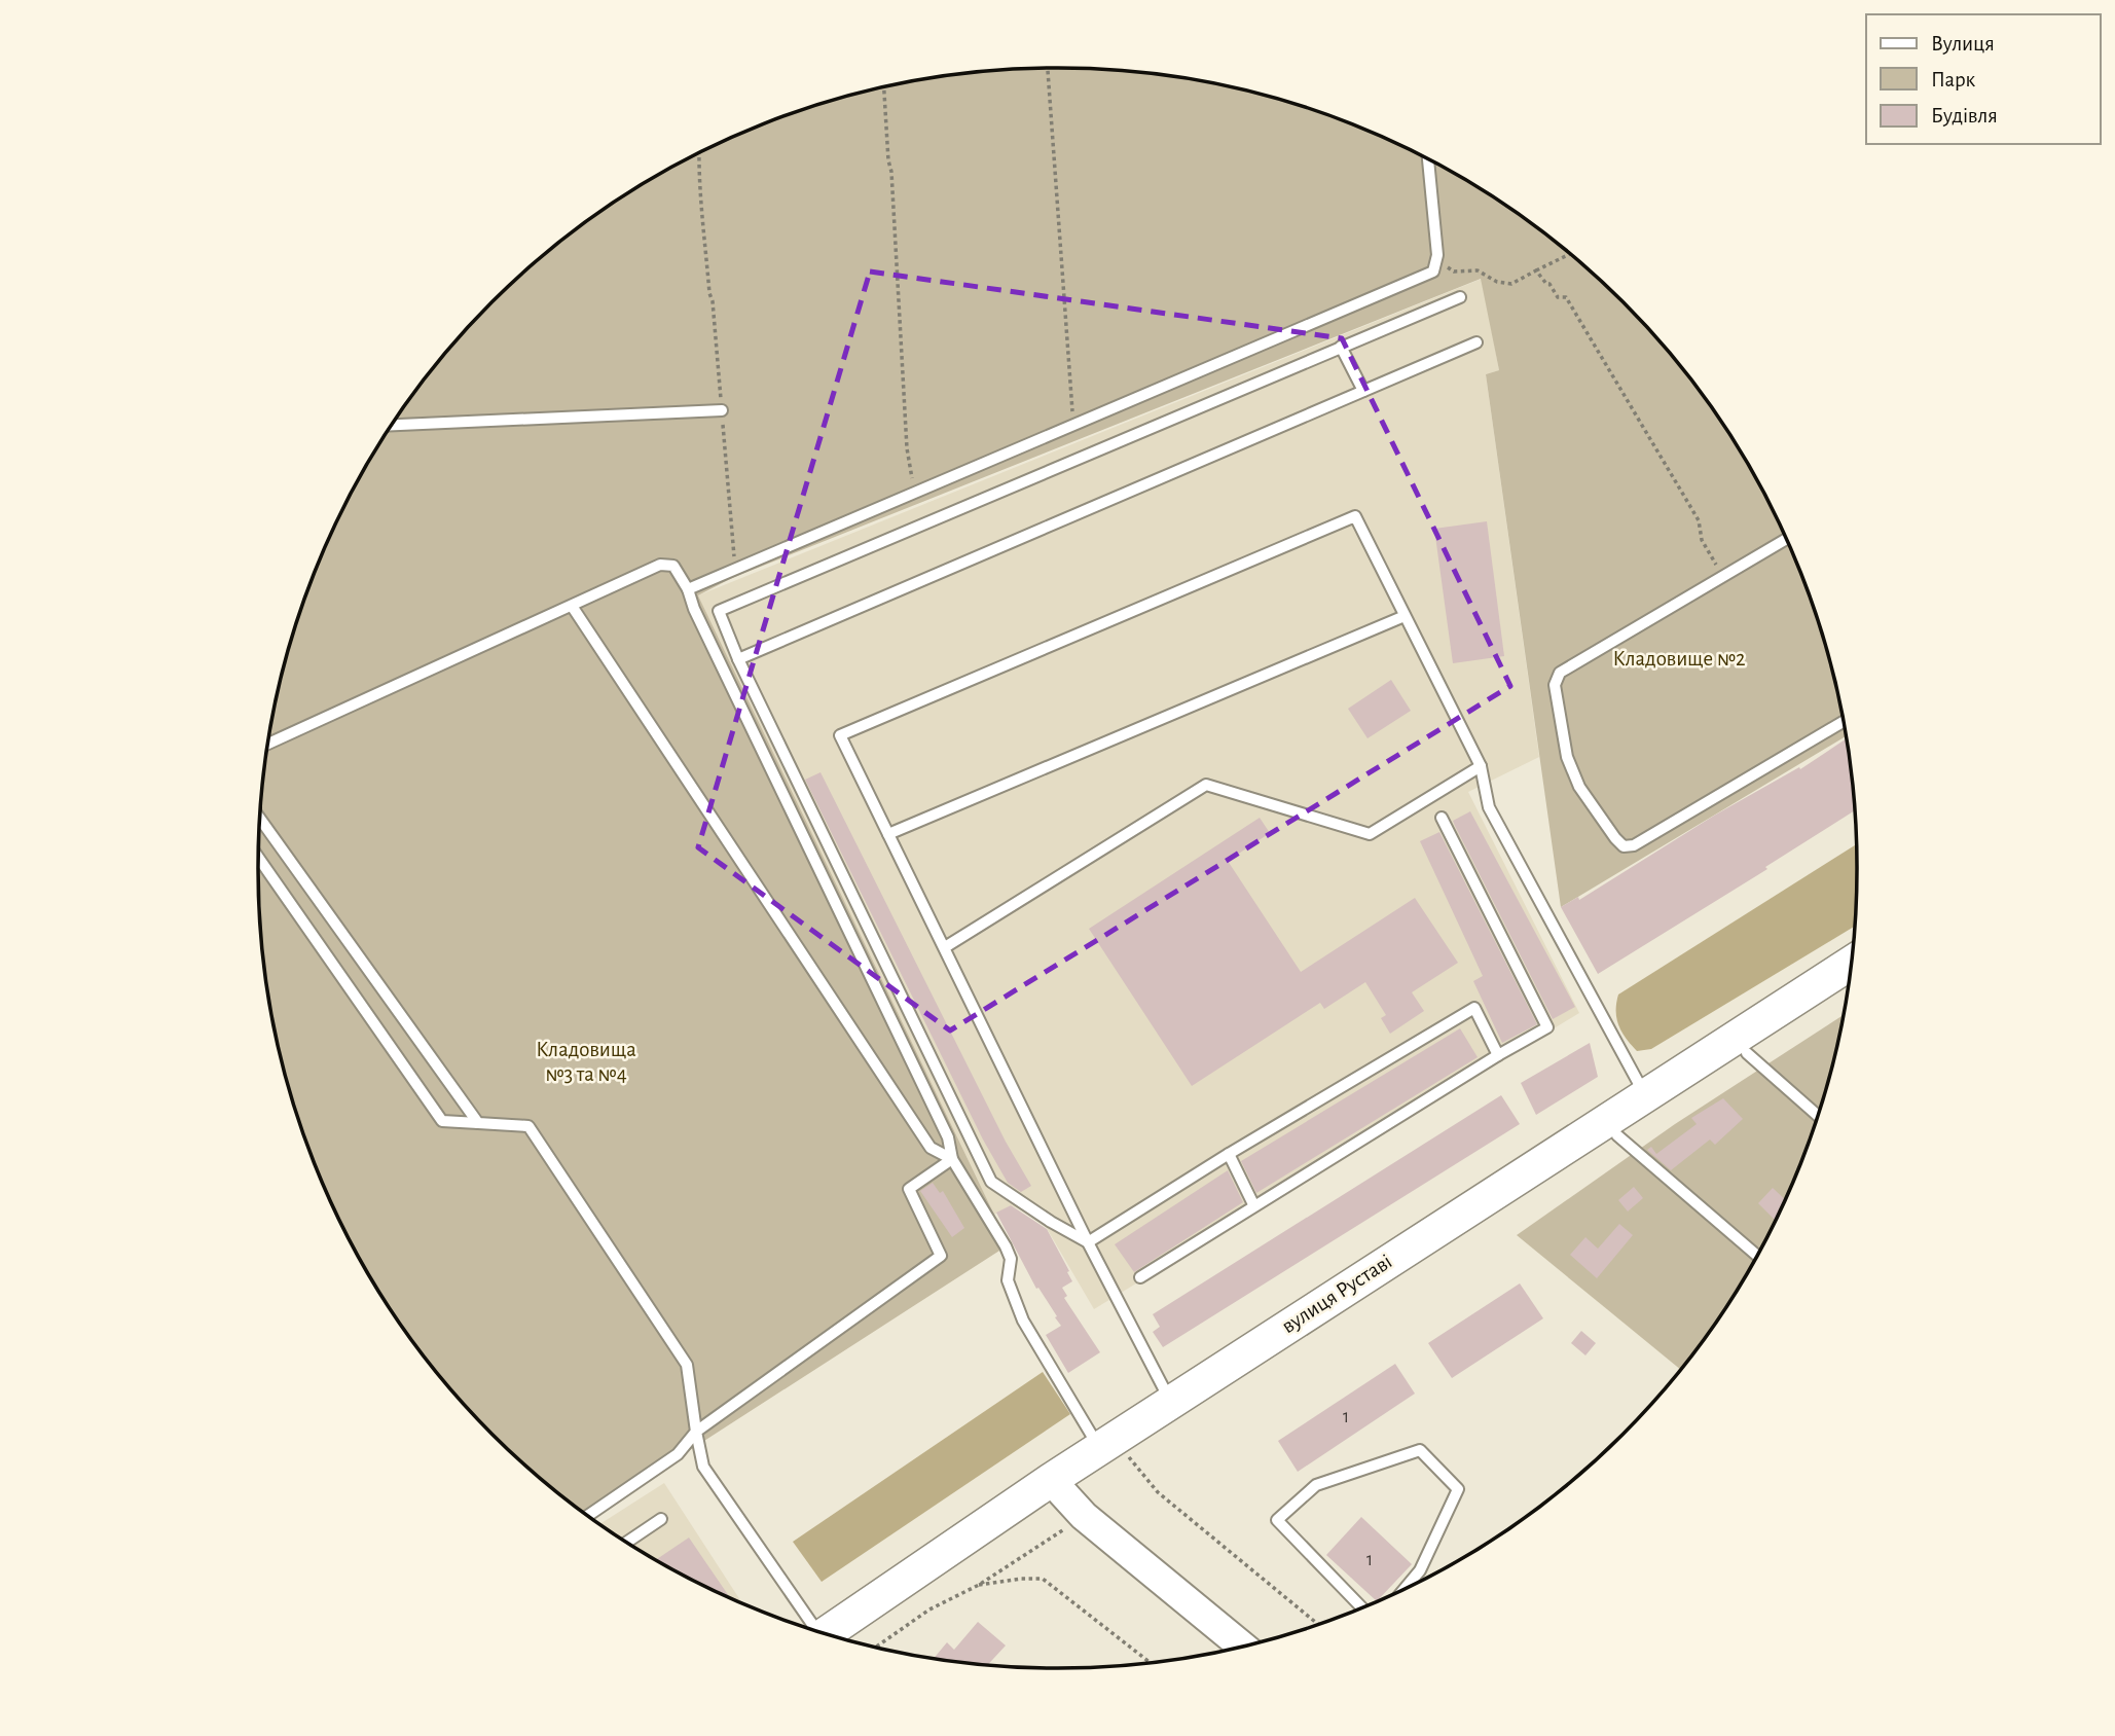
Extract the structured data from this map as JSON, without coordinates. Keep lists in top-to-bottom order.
{
  "streets": {
    "main road": ["вулиця Руставі"]
  },
  "parks": ["Кладовище №2", "Кладовища №3 та №4"],
  "house_numbers": ["1", "1"],
  "legend": ["Вулиця", "Парк", "Будівля"]
}
